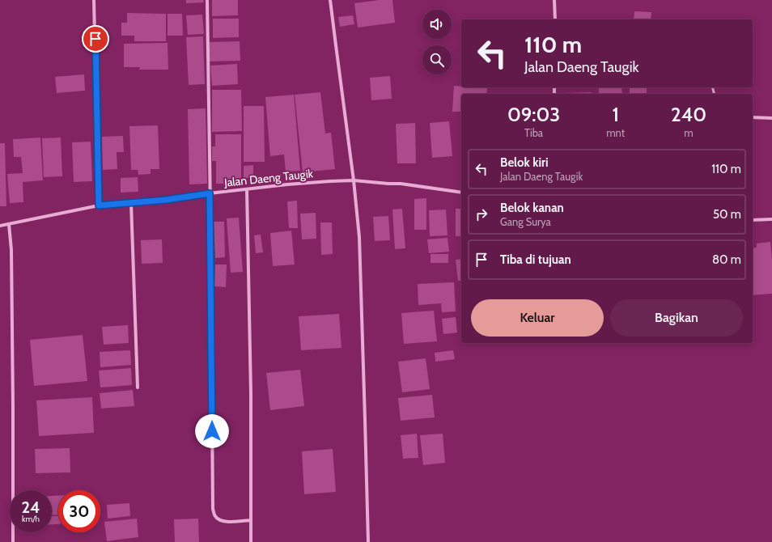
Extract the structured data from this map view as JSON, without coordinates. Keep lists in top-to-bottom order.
{
  "streets": {
    "street": ["Jalan Daeng Taugik"]
  },
  "page": {
    "turn": ["110 m", "Jalan Daeng Taugik"],
    "eta": [
      "09:03",
      "Tiba",
      "1",
      "mnt",
      "240",
      "m"
    ],
    "list": [
      {
        "name": "Belok kiri",
        "note": "Jalan Daeng Taugik",
        "value": "110 m"
      },
      {
        "name": "Belok kanan",
        "note": "Gang Surya",
        "value": "50 m"
      },
      {
        "name": "Tiba di tujuan",
        "value": "80 m"
      }
    ],
    "buttons": ["Keluar", "Bagikan"],
    "speed": "24 km/h",
    "limit": "30"
  }
}
